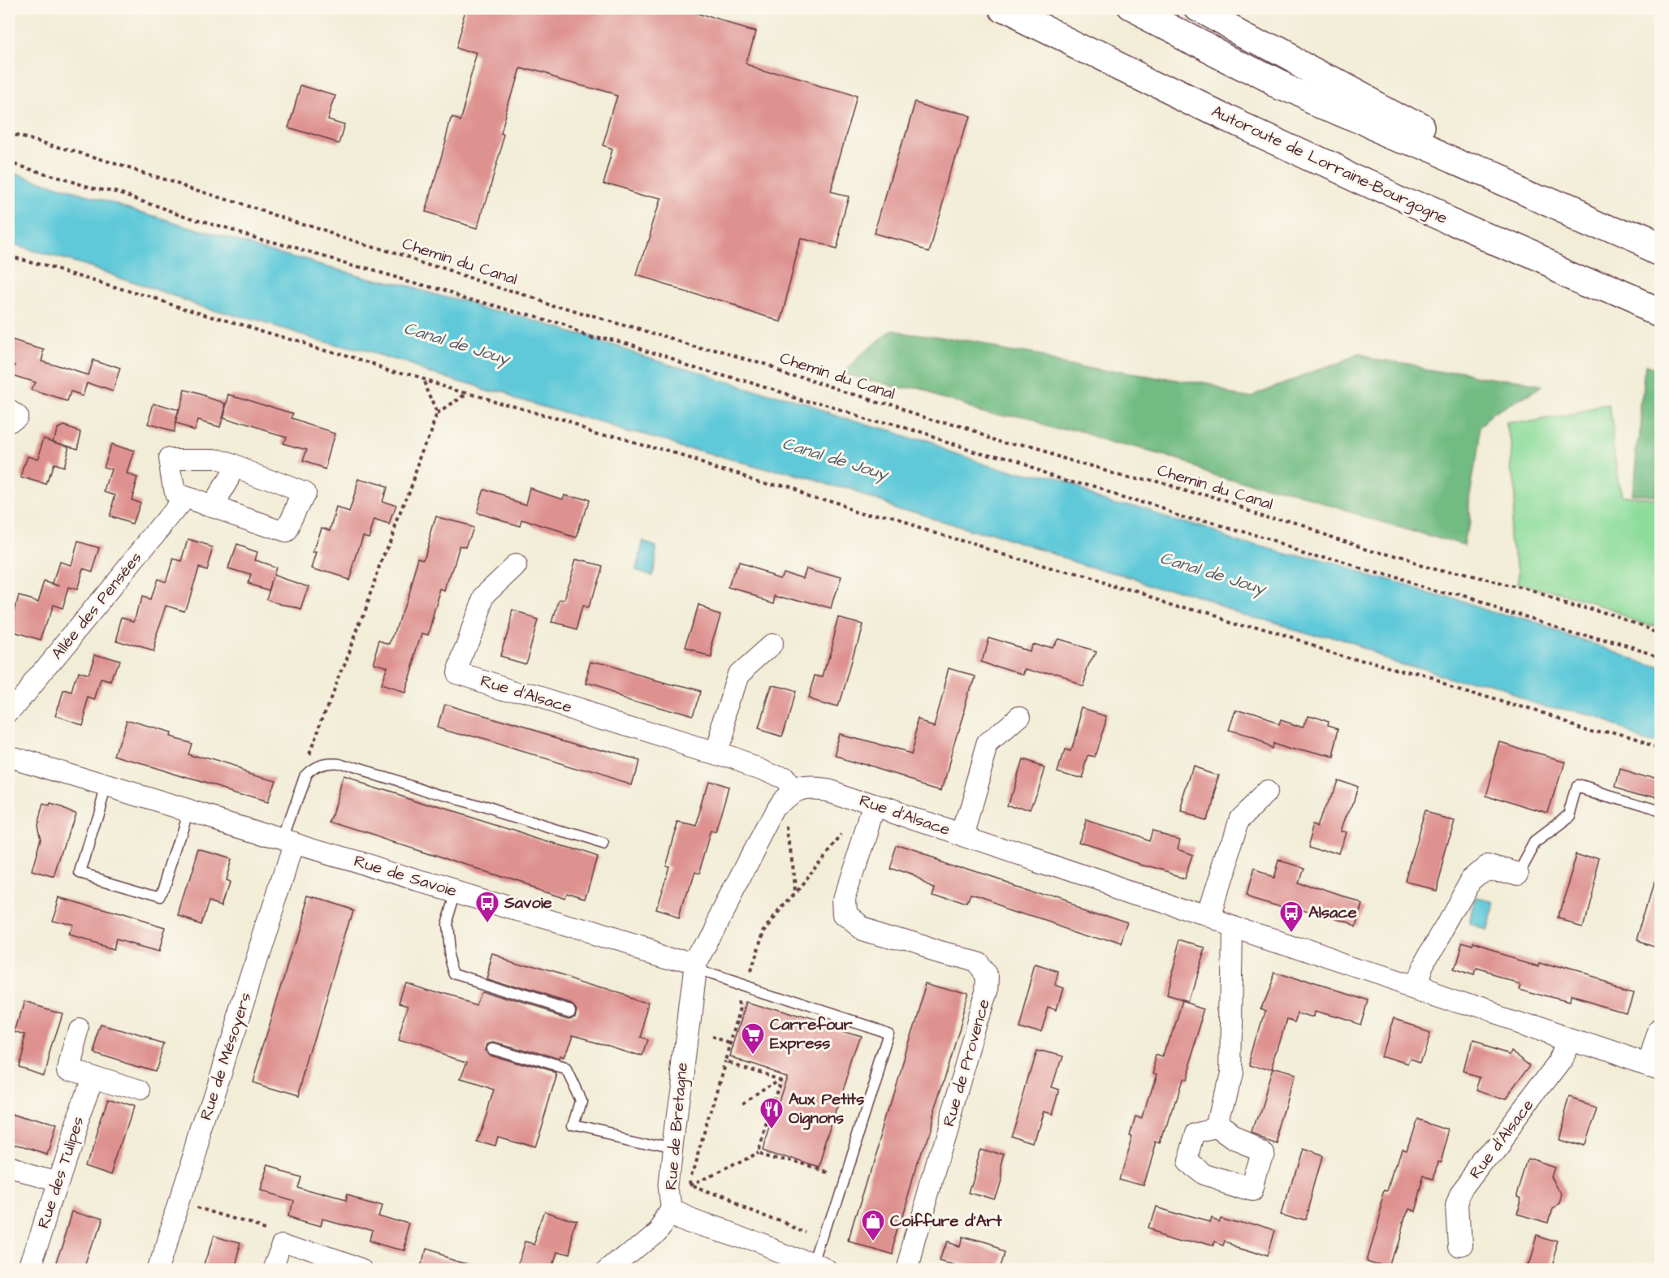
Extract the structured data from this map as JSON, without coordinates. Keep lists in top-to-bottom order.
{
  "streets": {
    "highway": ["Autoroute de Lorraine-Bourgogne"],
    "street": [
      "Allée des Pensées",
      "Rue d'Alsace",
      "Rue de Savoie",
      "Rue de Mésoyers",
      "Rue de Provence",
      "Rue de Bretagne",
      "Rue des Tulipes"
    ],
    "path": ["Chemin du Canal"]
  },
  "crossings": [
    ["Rue d'Alsace", "Rue de Provence"],
    ["Rue de Savoie", "Rue de Mésoyers"],
    ["Rue de Savoie", "Rue de Bretagne"]
  ],
  "water": ["Canal de Jouy"],
  "places": {
    "bus stop": ["Savoie", "Alsace"],
    "supermarket": ["Carrefour Express"],
    "restaurant": ["Aux Petits Oignons"],
    "shop": ["Coiffure d'Art"]
  }
}
